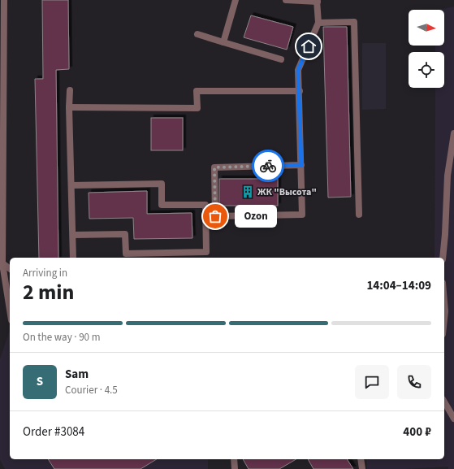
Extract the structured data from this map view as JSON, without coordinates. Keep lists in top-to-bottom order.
{
  "places": {
    "building": ["ЖК \"Высота\""],
    "other": ["Ozon"]
  },
  "north": "right",
  "page": {
    "bubble": "Ozon",
    "heading": ["2 min", "Arriving in", "14:04–14:09"],
    "panel": [
      "Sam",
      "Courier · 4.5",
      "Order #3084",
      "400 ₽"
    ],
    "bar": "On the way · 90 m",
    "round": "S"
  }
}
